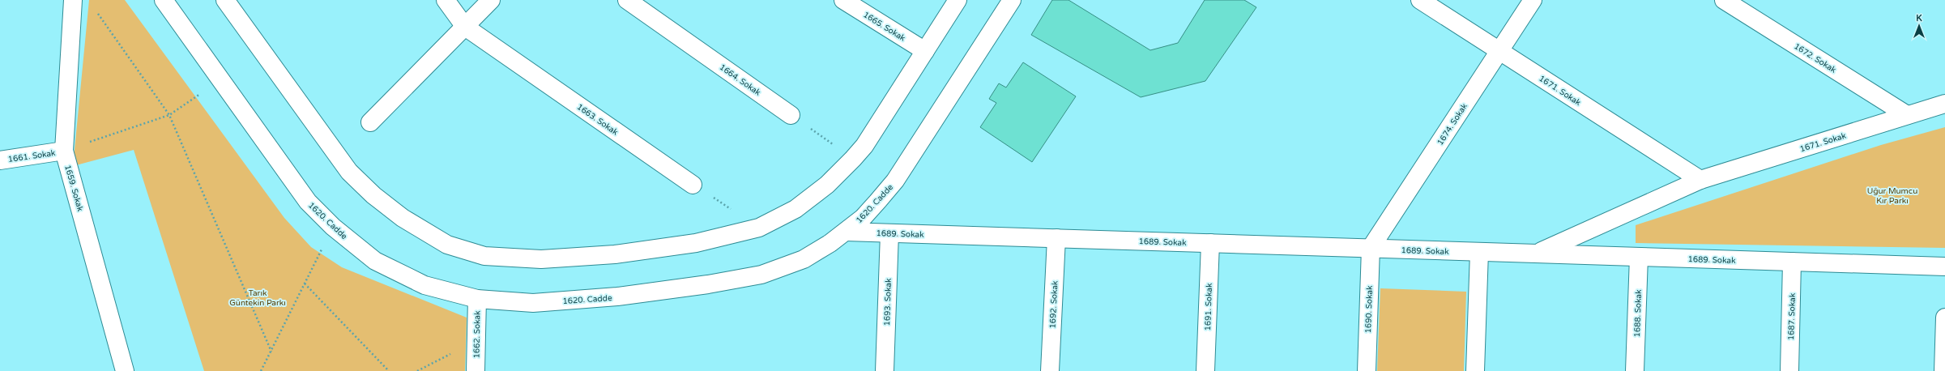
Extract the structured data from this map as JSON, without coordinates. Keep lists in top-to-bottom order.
{
  "streets": {
    "street": [
      "1665. Sokak",
      "1672. Sokak",
      "1664. Sokak",
      "1671. Sokak",
      "1663. Sokak",
      "1674. Sokak",
      "1661. Sokak",
      "1659. Sokak",
      "1620. Cadde",
      "1689. Sokak",
      "1693. Sokak",
      "1692. Sokak",
      "1691. Sokak",
      "1690. Sokak",
      "1688. Sokak",
      "1687. Sokak",
      "1662. Sokak"
    ]
  },
  "crossings": [
    ["1672. Sokak", "1671. Sokak"],
    ["1671. Sokak", "1674. Sokak"],
    ["1671. Sokak", "1689. Sokak"],
    ["1674. Sokak", "1689. Sokak"],
    ["1674. Sokak", "1690. Sokak"],
    ["1661. Sokak", "1659. Sokak"],
    ["1620. Cadde", "1689. Sokak"],
    ["1620. Cadde", "1662. Sokak"],
    ["1689. Sokak", "1693. Sokak"],
    ["1689. Sokak", "1692. Sokak"],
    ["1689. Sokak", "1691. Sokak"],
    ["1689. Sokak", "1690. Sokak"],
    ["1689. Sokak", "1688. Sokak"],
    ["1689. Sokak", "1687. Sokak"]
  ],
  "parks": ["Uğur Mumcu Kır Parkı", "Tarık Güntekin Parkı"],
  "north": "top"
}
